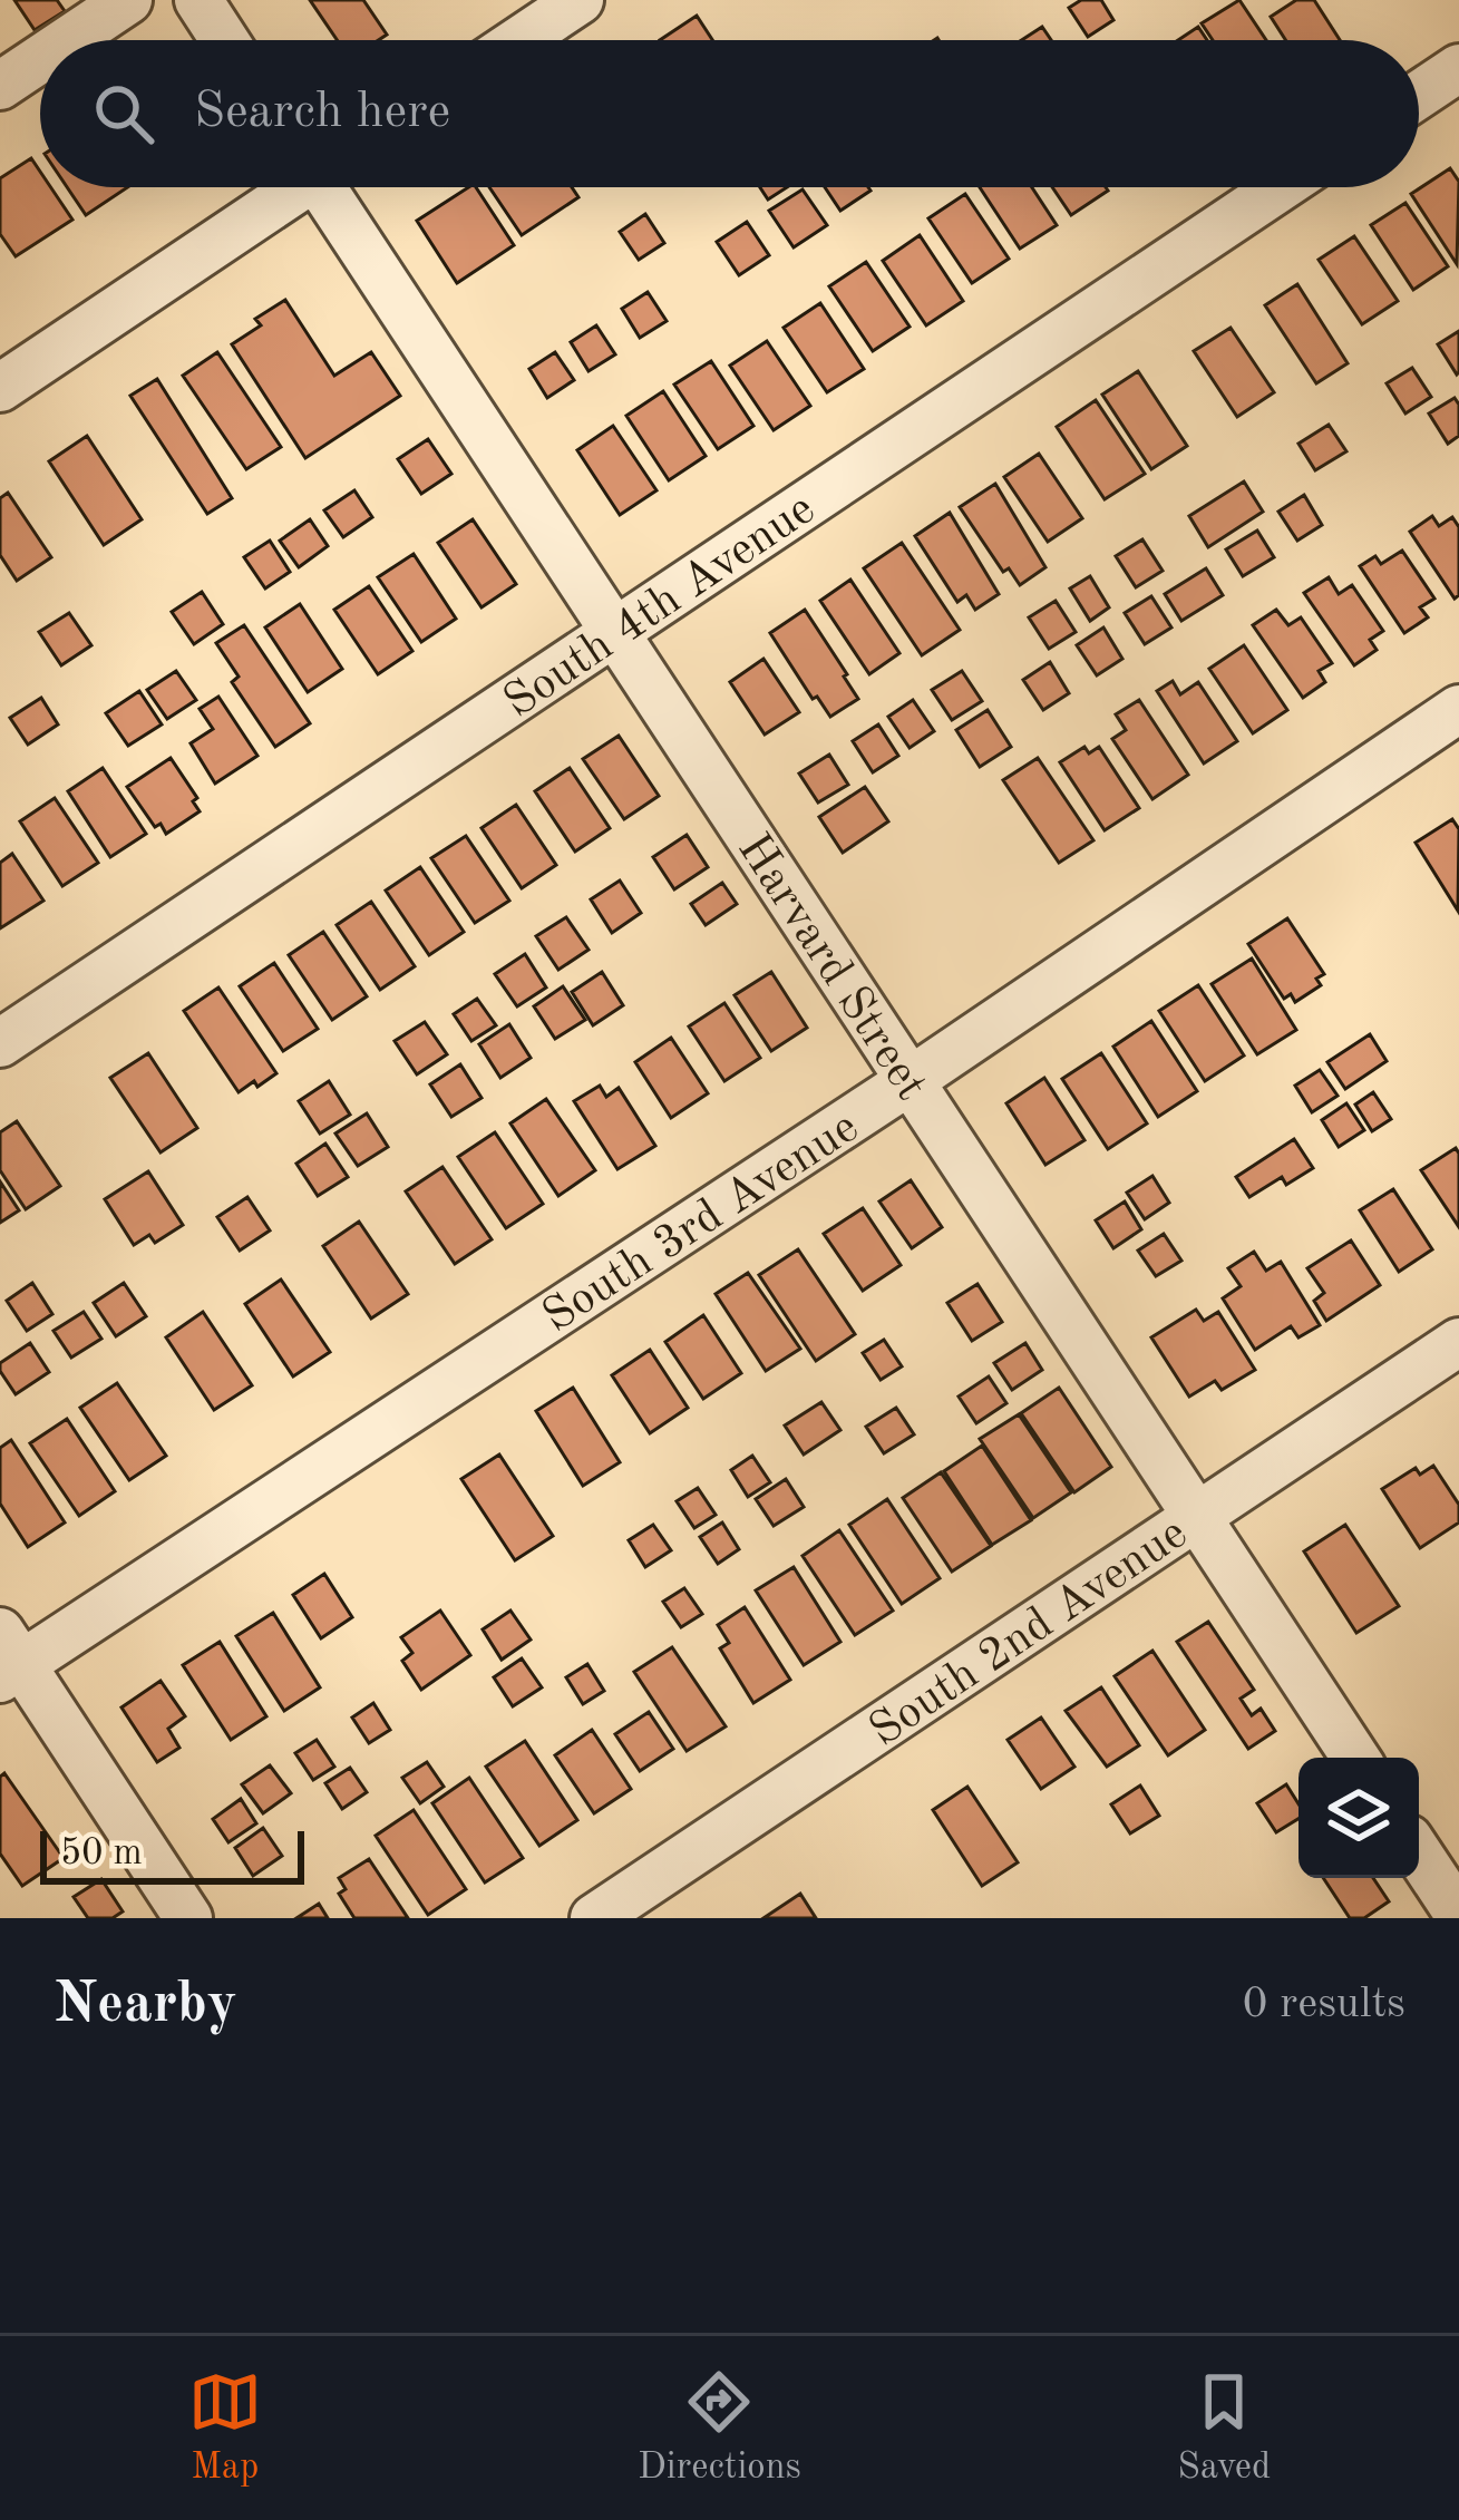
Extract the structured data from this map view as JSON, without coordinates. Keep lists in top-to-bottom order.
{
  "streets": {
    "street": [
      "South 4th Avenue",
      "Harvard Street",
      "South 3rd Avenue",
      "South 2nd Avenue"
    ]
  },
  "crossings": [
    ["South 4th Avenue", "Harvard Street"],
    ["Harvard Street", "South 3rd Avenue"],
    ["Harvard Street", "South 2nd Avenue"]
  ],
  "scale_bar": "50 m",
  "page": {
    "search": "Search here",
    "scale": "50 m",
    "heading": ["Nearby", "0 results"],
    "nav": ["Map", "Directions", "Saved"]
  }
}
